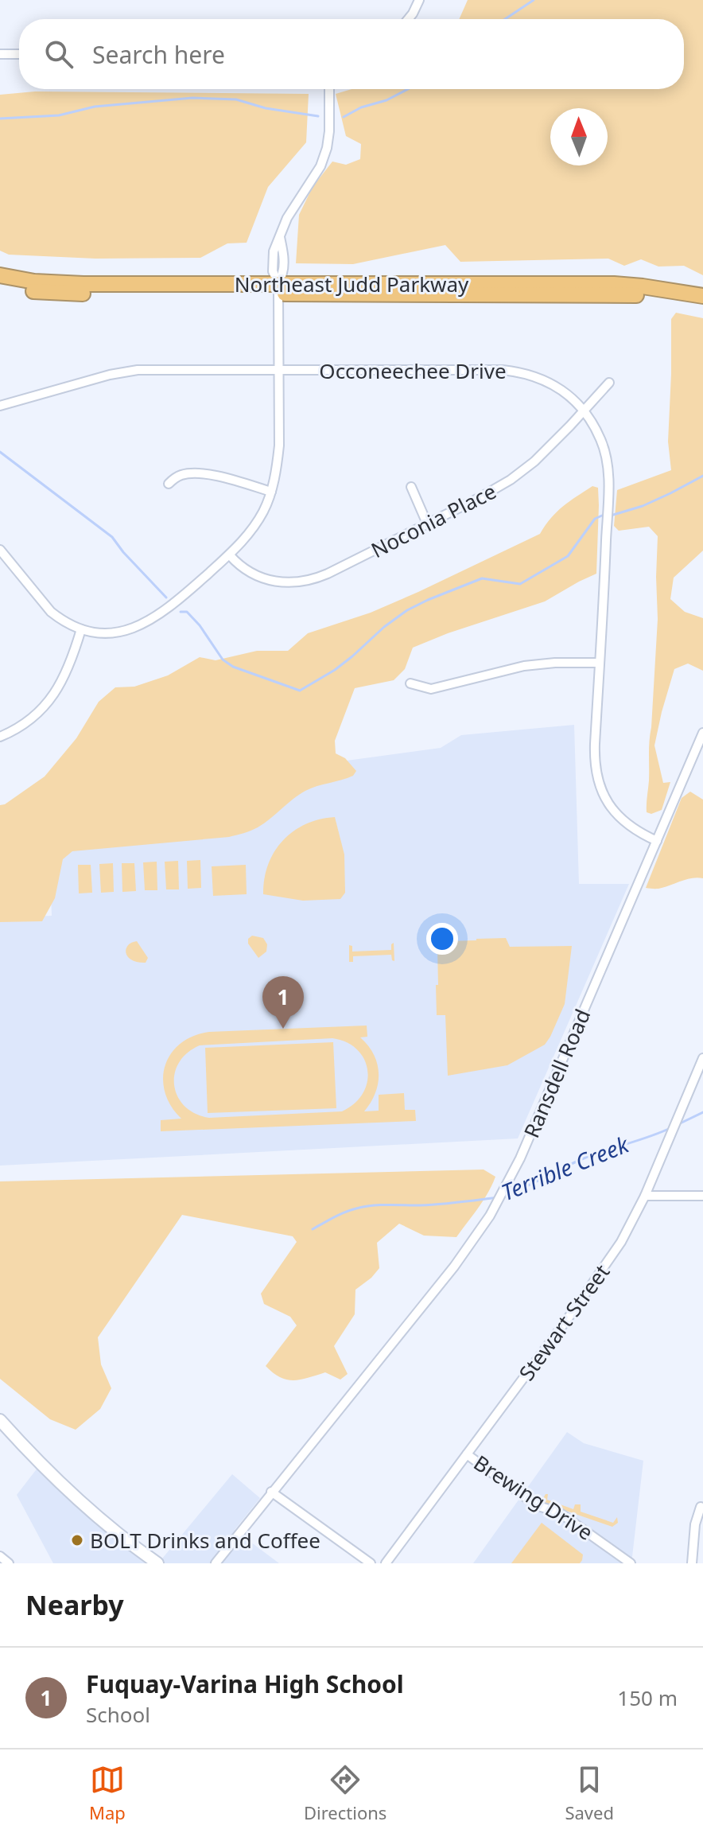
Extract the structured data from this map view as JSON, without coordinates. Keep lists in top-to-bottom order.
{
  "streets": {
    "highway": ["Northeast Judd Parkway"],
    "street": [
      "Occoneechee Drive",
      "Noconia Place",
      "Ransdell Road",
      "Stewart Street",
      "Brewing Drive"
    ]
  },
  "crossings": [
    ["Occoneechee Drive", "Noconia Place"],
    ["Occoneechee Drive", "Ransdell Road"],
    ["Stewart Street", "Brewing Drive"]
  ],
  "water": ["Terrible Creek"],
  "places": ["BOLT Drinks and Coffee"],
  "north": "top",
  "page": {
    "search": "Search here",
    "pins": "1",
    "heading": "Nearby",
    "list": [
      {
        "mark": "1",
        "name": "Fuquay-Varina High School",
        "note": "School",
        "value": "150 m"
      }
    ],
    "nav": ["Map", "Directions", "Saved"]
  }
}
